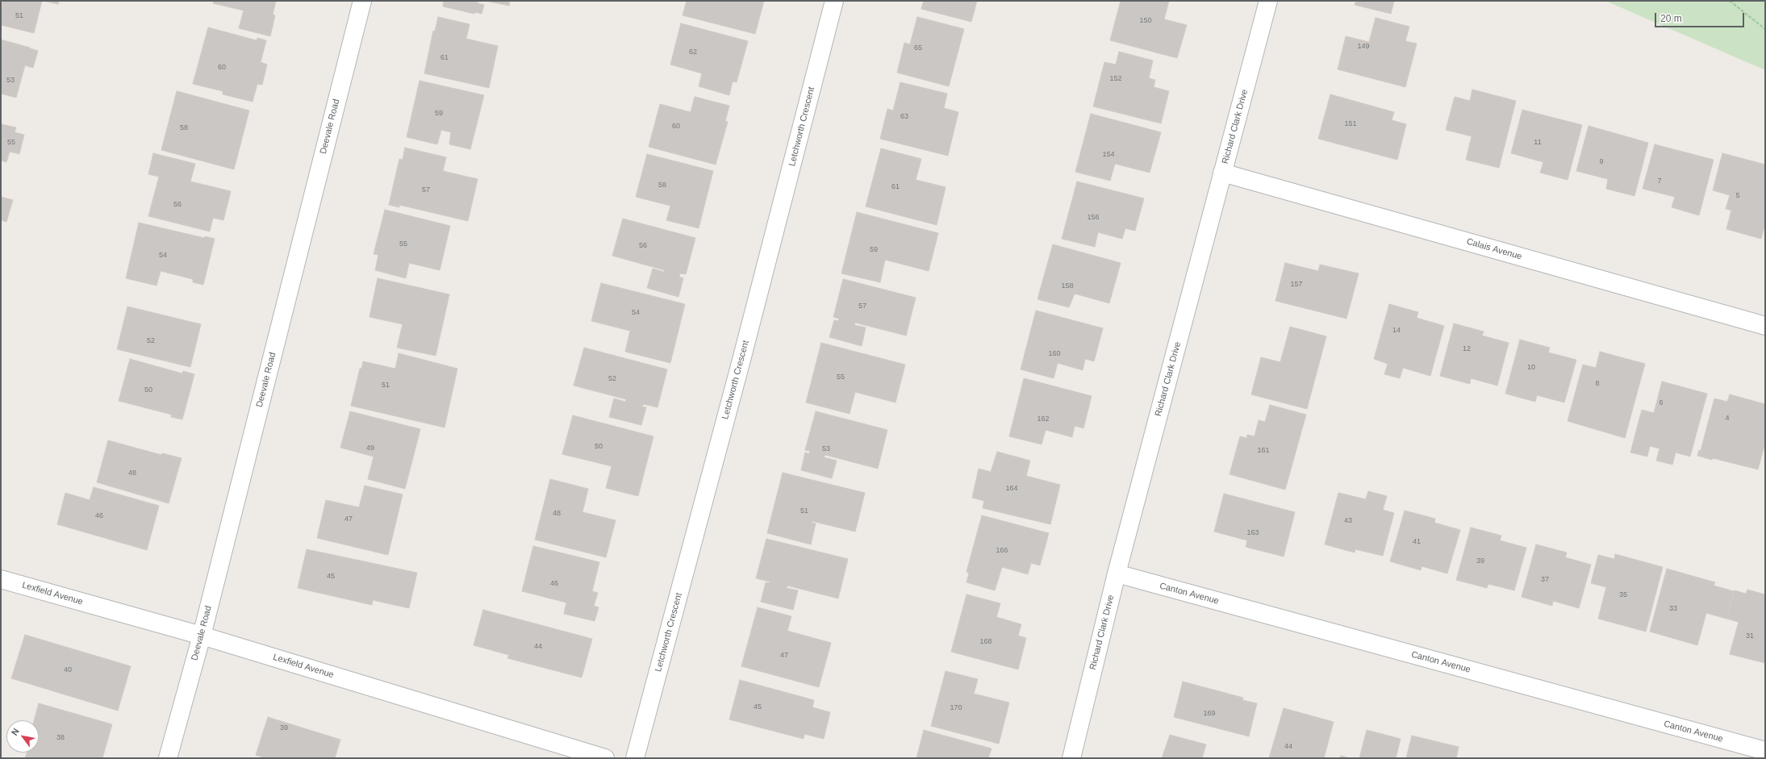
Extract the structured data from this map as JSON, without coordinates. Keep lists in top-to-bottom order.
{
  "streets": {
    "street": [
      "Deevale Road",
      "Letchworth Crescent",
      "Richard Clark Drive",
      "Calais Avenue",
      "Lexfield Avenue",
      "Canton Avenue"
    ]
  },
  "crossings": [
    ["Deevale Road", "Lexfield Avenue"],
    ["Richard Clark Drive", "Calais Avenue"],
    ["Richard Clark Drive", "Canton Avenue"]
  ],
  "house_numbers": [
    "51",
    "150",
    "149",
    "65",
    "62",
    "61",
    "60",
    "152",
    "53",
    "59",
    "63",
    "151",
    "60",
    "58",
    "55",
    "11",
    "154",
    "9",
    "7",
    "58",
    "61",
    "57",
    "5",
    "56",
    "156",
    "55",
    "56",
    "59",
    "54",
    "157",
    "158",
    "57",
    "54",
    "14",
    "52",
    "12",
    "160",
    "10",
    "55",
    "52",
    "8",
    "51",
    "50",
    "6",
    "4",
    "162",
    "50",
    "49",
    "53",
    "161",
    "48",
    "164",
    "51",
    "48",
    "46",
    "47",
    "43",
    "163",
    "41",
    "166",
    "39",
    "45",
    "37",
    "46",
    "35",
    "33",
    "31",
    "168",
    "44",
    "47",
    "40",
    "45",
    "170",
    "169",
    "39",
    "38",
    "44"
  ],
  "scale_bar": "20 m",
  "north": "top left"
}
